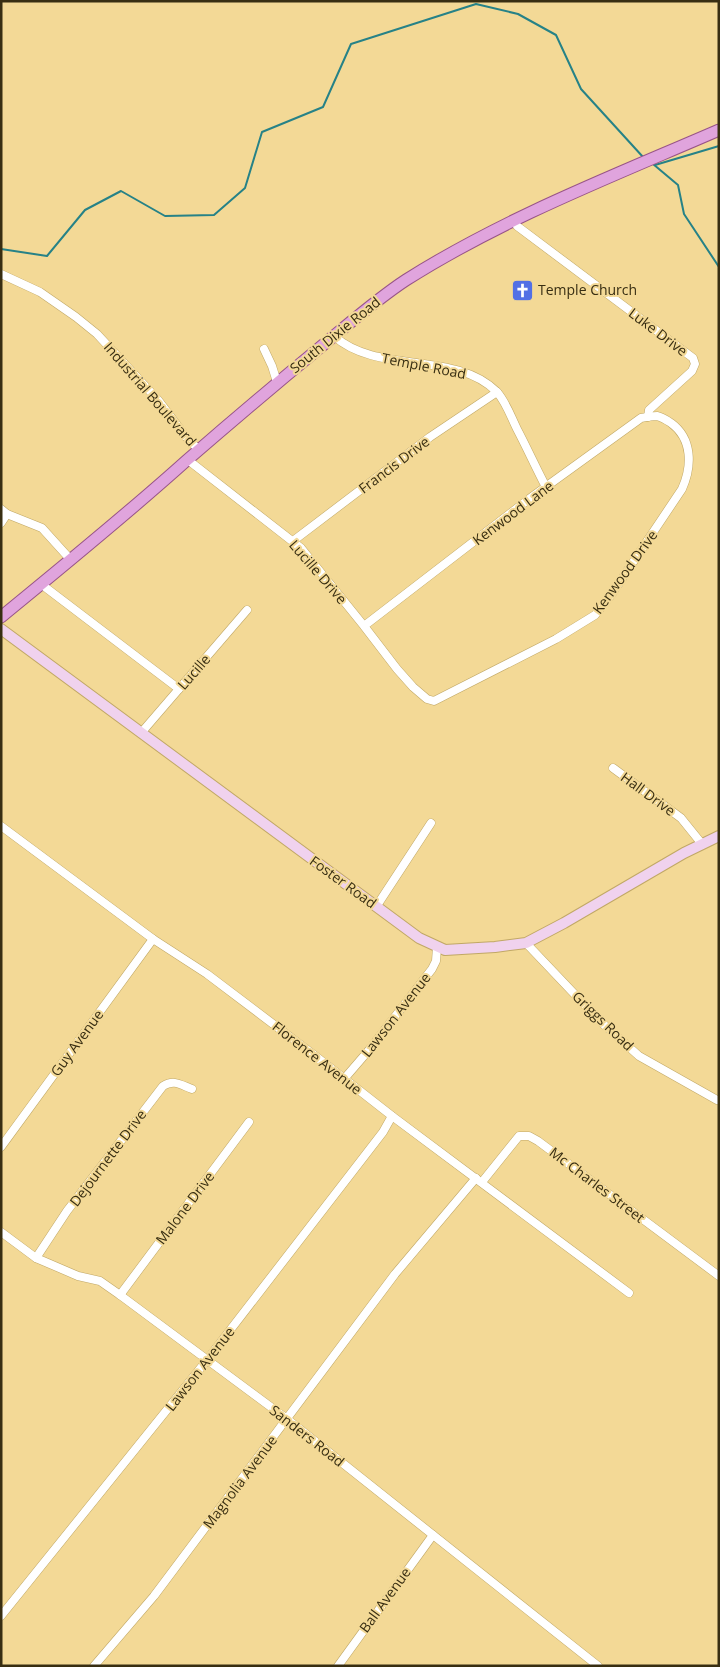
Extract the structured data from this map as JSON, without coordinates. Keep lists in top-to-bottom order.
{
  "streets": {
    "main road": ["South Dixie Road"],
    "street": [
      "Luke Drive",
      "Temple Road",
      "Industrial Boulevard",
      "Francis Drive",
      "Kenwood Lane",
      "Lucille Drive",
      "Kenwood Drive",
      "Lucille",
      "Hall Drive",
      "Foster Road",
      "Lawson Avenue",
      "Griggs Road",
      "Guy Avenue",
      "Florence Avenue",
      "Dejournette Drive",
      "Mc Charles Street",
      "Malone Drive",
      "Sanders Road",
      "Magnolia Avenue",
      "Ball Avenue"
    ]
  },
  "crossings": [
    ["Luke Drive", "South Dixie Road"],
    ["Luke Drive", "Kenwood Lane"],
    ["Luke Drive", "Kenwood Drive"],
    ["South Dixie Road", "Temple Road"],
    ["South Dixie Road", "Industrial Boulevard"],
    ["South Dixie Road", "Lucille Drive"],
    ["Temple Road", "Francis Drive"],
    ["Temple Road", "Kenwood Lane"],
    ["Francis Drive", "Lucille Drive"],
    ["Kenwood Lane", "Lucille Drive"],
    ["Kenwood Lane", "Kenwood Drive"],
    ["Lucille Drive", "Kenwood Drive"],
    ["Lucille", "Foster Road"],
    ["Hall Drive", "Foster Road"],
    ["Foster Road", "Lawson Avenue"],
    ["Foster Road", "Griggs Road"],
    ["Lawson Avenue", "Florence Avenue"],
    ["Lawson Avenue", "Sanders Road"],
    ["Guy Avenue", "Florence Avenue"],
    ["Florence Avenue", "Mc Charles Street"],
    ["Florence Avenue", "Magnolia Avenue"],
    ["Dejournette Drive", "Sanders Road"],
    ["Mc Charles Street", "Magnolia Avenue"],
    ["Malone Drive", "Sanders Road"],
    ["Sanders Road", "Magnolia Avenue"],
    ["Sanders Road", "Ball Avenue"]
  ],
  "places": {
    "church": ["Temple Church"]
  }
}
